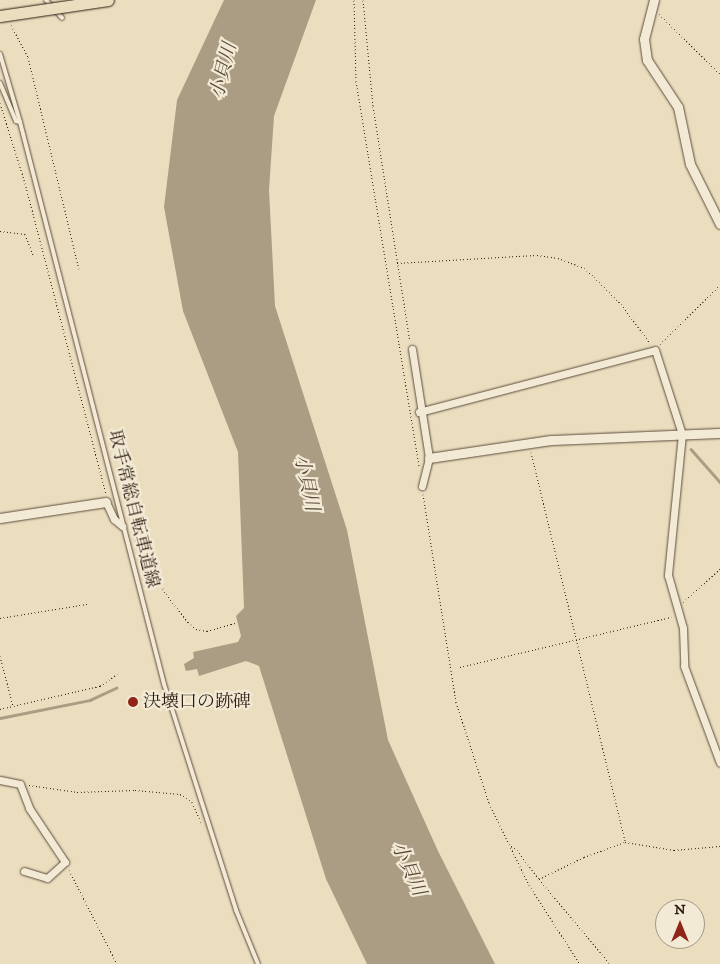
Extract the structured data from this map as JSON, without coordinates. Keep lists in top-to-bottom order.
{
  "streets": {
    "lane": ["取手常総自転車道線"]
  },
  "water": ["小貝川"],
  "places": ["決壊口の跡碑"],
  "north": "top"
}
